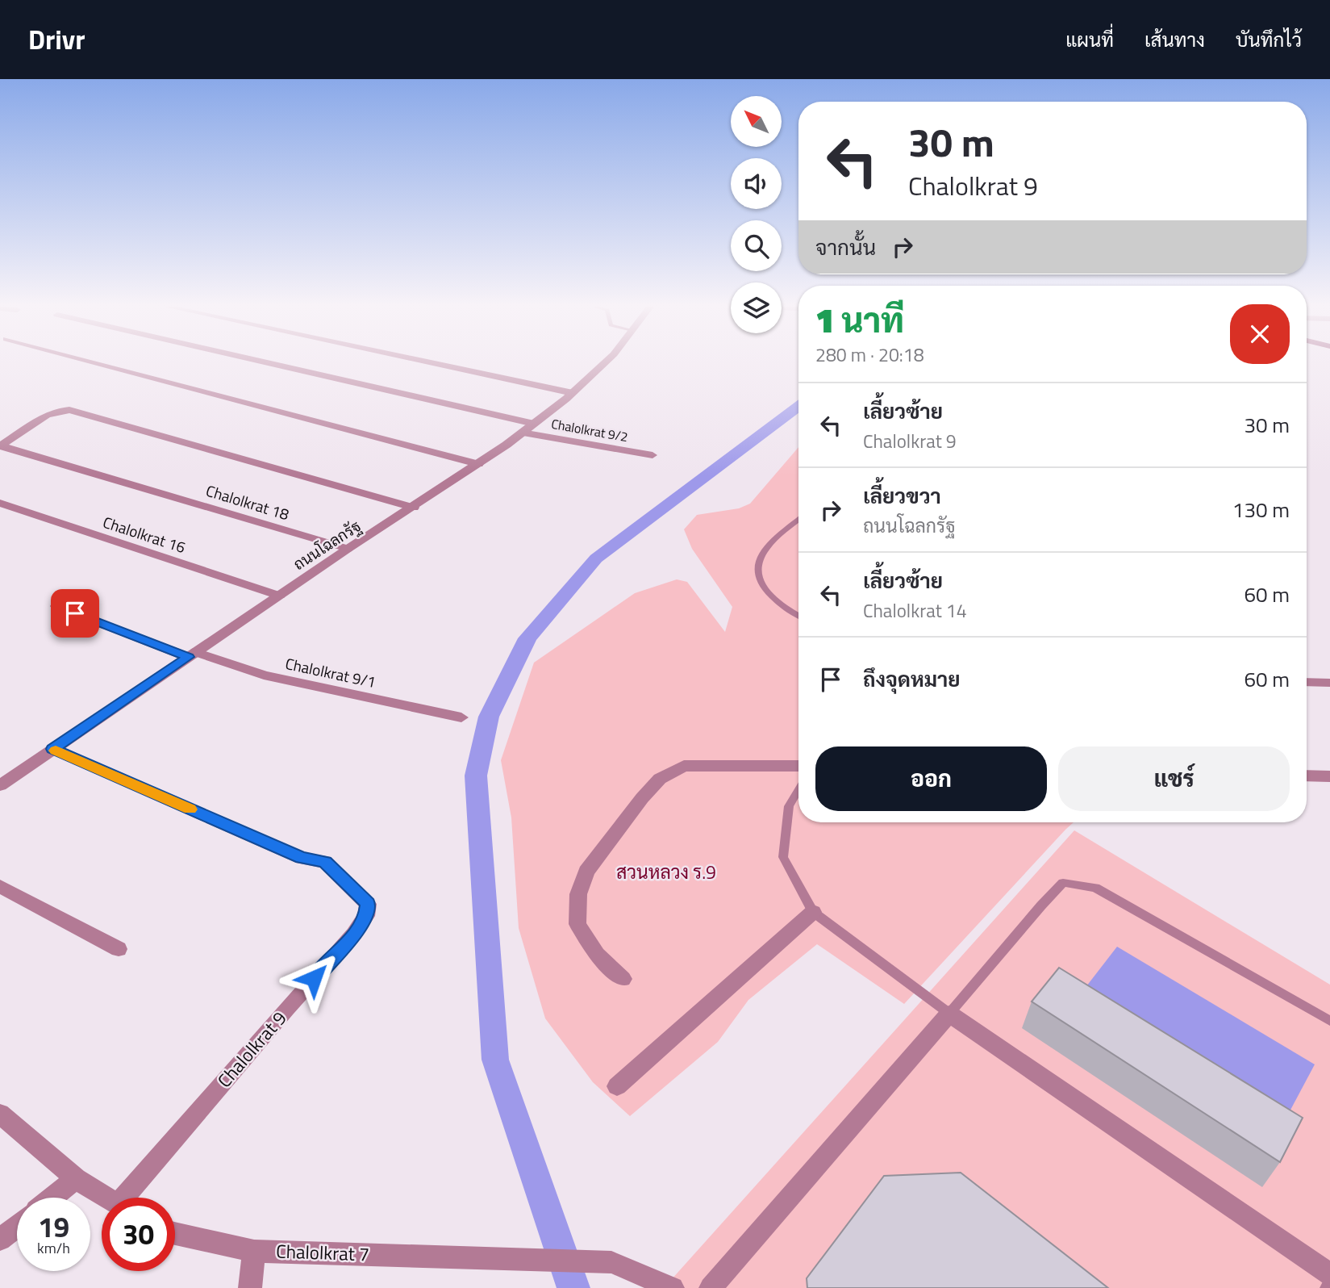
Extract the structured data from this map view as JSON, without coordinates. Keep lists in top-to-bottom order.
{
  "streets": {
    "street": [
      "Chalolkrat 9/2",
      "Chalolkrat 18",
      "Chalolkrat 16",
      "ถนนโฉลกรัฐ",
      "Chalolkrat 9/1",
      "Chalolkrat 9",
      "Chalolkrat 7"
    ]
  },
  "crossings": [
    ["Chalolkrat 9/2", "ถนนโฉลกรัฐ"],
    ["Chalolkrat 18", "ถนนโฉลกรัฐ"],
    ["Chalolkrat 16", "ถนนโฉลกรัฐ"],
    ["ถนนโฉลกรัฐ", "Chalolkrat 9/1"],
    ["ถนนโฉลกรัฐ", "Chalolkrat 9"]
  ],
  "parks": ["สวนหลวง ร.9"],
  "north": "top left",
  "page": {
    "header": "Drivr",
    "nav": ["แผนที่", "เส้นทาง", "บันทึกไว้"],
    "turn": ["30 m", "Chalolkrat 9"],
    "then": "จากนั้น",
    "heading": ["1 นาที", "280 m · 20:18"],
    "list": [
      {
        "name": "เลี้ยวซ้าย",
        "note": "Chalolkrat 9",
        "value": "30 m"
      },
      {
        "name": "เลี้ยวขวา",
        "note": "ถนนโฉลกรัฐ",
        "value": "130 m"
      },
      {
        "name": "เลี้ยวซ้าย",
        "note": "Chalolkrat 14",
        "value": "60 m"
      },
      {
        "name": "ถึงจุดหมาย",
        "value": "60 m"
      }
    ],
    "buttons": ["ออก", "แชร์"],
    "speed": "19 km/h",
    "limit": "30"
  }
}
